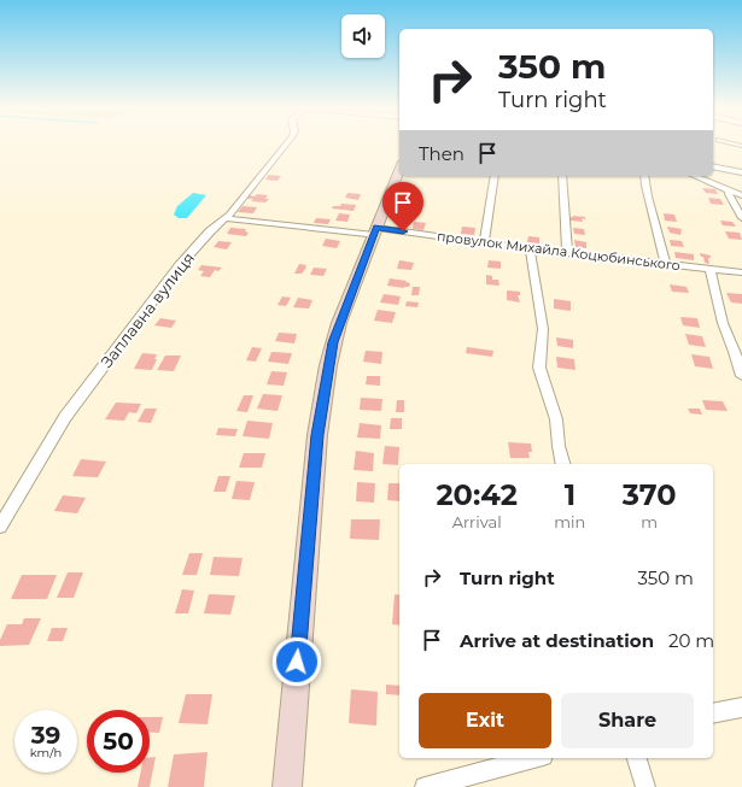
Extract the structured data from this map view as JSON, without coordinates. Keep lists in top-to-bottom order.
{
  "streets": {
    "street": ["провулок Михайла Коцюбинського", "Заплавна вулиця"]
  },
  "crossings": [
    ["провулок Михайла Коцюбинського", "Заплавна вулиця"]
  ],
  "page": {
    "turn": ["350 m", "Turn right"],
    "then": "Then",
    "eta": [
      "20:42",
      "Arrival",
      "1",
      "min",
      "370",
      "m"
    ],
    "list": [
      {
        "name": "Turn right",
        "value": "350 m"
      },
      {
        "name": "Arrive at destination",
        "value": "20 m"
      }
    ],
    "buttons": ["Exit", "Share"],
    "speed": "39 km/h",
    "limit": "50"
  }
}
